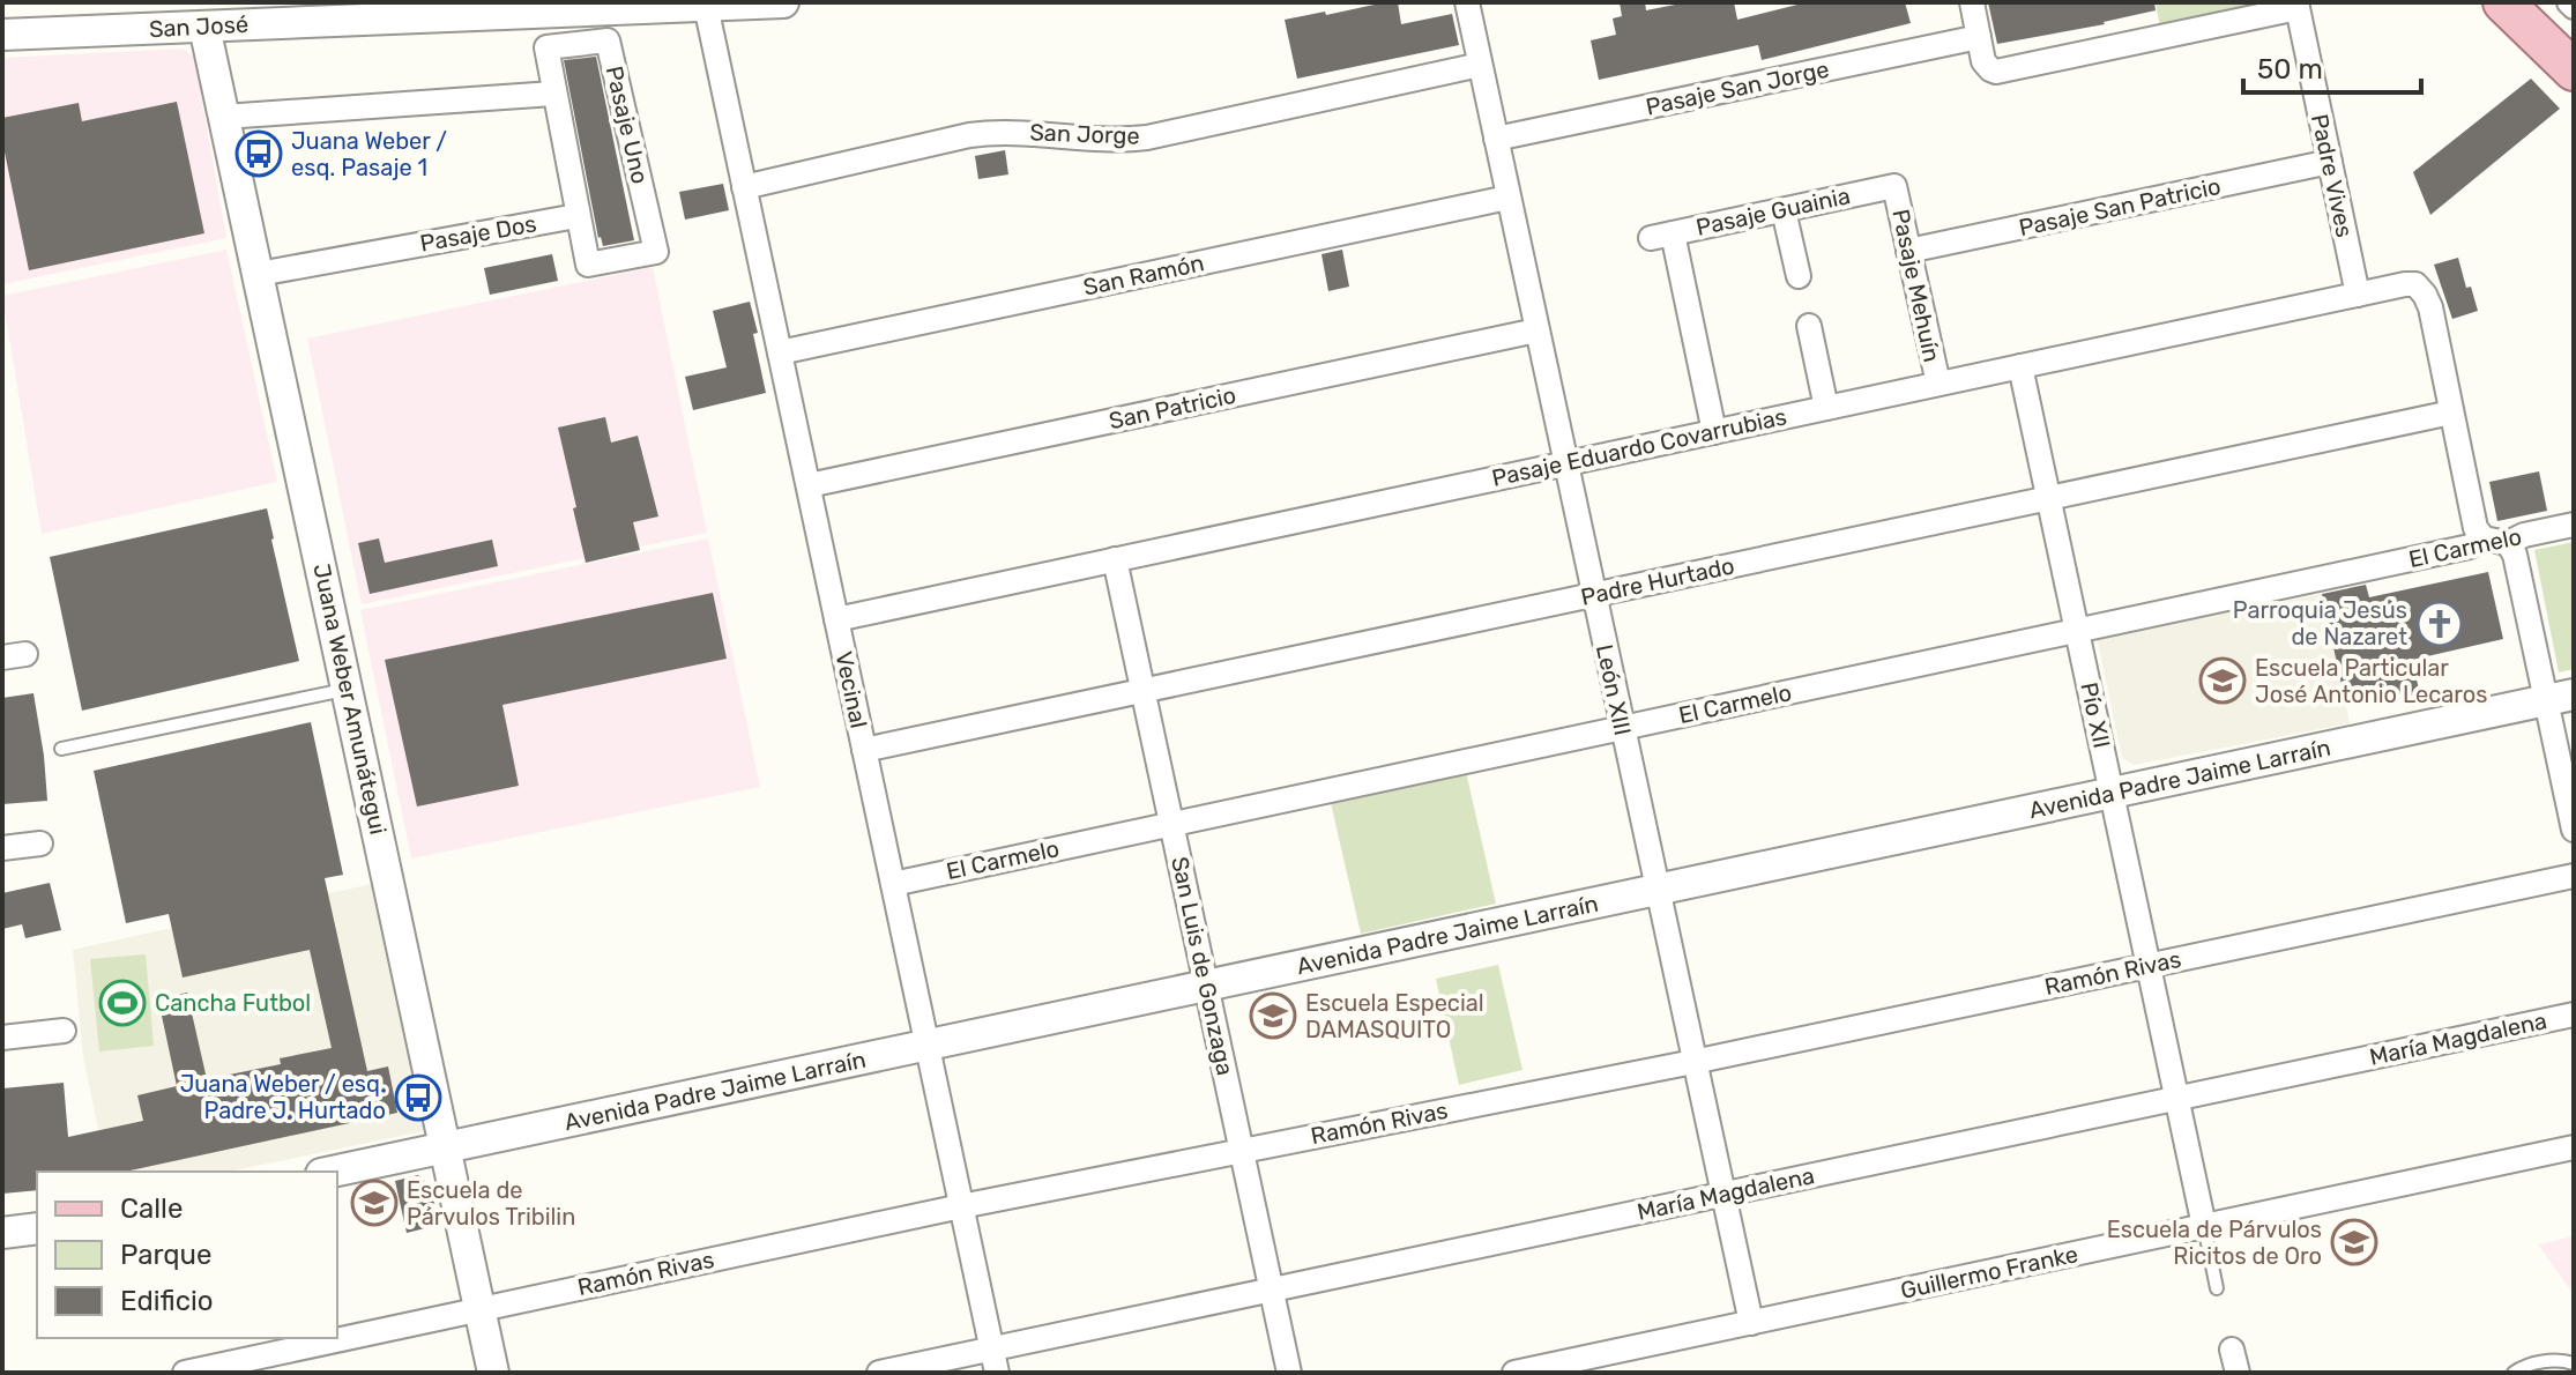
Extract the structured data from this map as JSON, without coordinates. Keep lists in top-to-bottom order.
{
  "streets": {
    "street": [
      "San José",
      "Pasaje San Jorge",
      "Pasaje Uno",
      "San Jorge",
      "Padre Vives",
      "Pasaje San Patricio",
      "Pasaje Guainia",
      "Pasaje Dos",
      "San Ramón",
      "Pasaje Mehuín",
      "San Patricio",
      "Pasaje Eduardo Covarrubias",
      "El Carmelo",
      "Padre Hurtado",
      "Vecinal",
      "León XIII",
      "Juana Weber Amunátegui",
      "Pío XII",
      "Avenida Padre Jaime Larraín",
      "San Luis de Gonzaga",
      "Ramón Rivas",
      "María Magdalena",
      "Guillermo Franke"
    ]
  },
  "crossings": [
    ["San José", "Vecinal"],
    ["San José", "Juana Weber Amunátegui"],
    ["Pasaje San Jorge", "León XIII"],
    ["Pasaje Uno", "Pasaje Dos"],
    ["San Jorge", "Vecinal"],
    ["San Jorge", "León XIII"],
    ["Padre Vives", "Pasaje San Patricio"],
    ["Padre Vives", "Pasaje Eduardo Covarrubias"],
    ["Pasaje San Patricio", "Pasaje Mehuín"],
    ["Pasaje Guainia", "Pasaje Mehuín"],
    ["Pasaje Guainia", "Pasaje Eduardo Covarrubias"],
    ["Pasaje Dos", "Juana Weber Amunátegui"],
    ["San Ramón", "Vecinal"],
    ["San Ramón", "León XIII"],
    ["Pasaje Mehuín", "Pasaje Eduardo Covarrubias"],
    ["San Patricio", "Vecinal"],
    ["San Patricio", "León XIII"],
    ["Pasaje Eduardo Covarrubias", "Padre Hurtado"],
    ["Pasaje Eduardo Covarrubias", "Vecinal"],
    ["Pasaje Eduardo Covarrubias", "León XIII"],
    ["Pasaje Eduardo Covarrubias", "Pío XII"],
    ["Pasaje Eduardo Covarrubias", "San Luis de Gonzaga"],
    ["El Carmelo", "Vecinal"],
    ["El Carmelo", "León XIII"],
    ["El Carmelo", "Pío XII"],
    ["El Carmelo", "San Luis de Gonzaga"],
    ["Padre Hurtado", "Vecinal"],
    ["Padre Hurtado", "León XIII"],
    ["Padre Hurtado", "Pío XII"],
    ["Padre Hurtado", "San Luis de Gonzaga"],
    ["Vecinal", "Avenida Padre Jaime Larraín"],
    ["Vecinal", "Ramón Rivas"],
    ["Vecinal", "María Magdalena"],
    ["León XIII", "Avenida Padre Jaime Larraín"],
    ["León XIII", "Ramón Rivas"],
    ["León XIII", "María Magdalena"],
    ["León XIII", "Guillermo Franke"],
    ["Juana Weber Amunátegui", "Avenida Padre Jaime Larraín"],
    ["Juana Weber Amunátegui", "Ramón Rivas"],
    ["Pío XII", "Avenida Padre Jaime Larraín"],
    ["Pío XII", "Ramón Rivas"],
    ["Pío XII", "María Magdalena"],
    ["Pío XII", "Guillermo Franke"],
    ["Avenida Padre Jaime Larraín", "San Luis de Gonzaga"],
    ["San Luis de Gonzaga", "Ramón Rivas"],
    ["San Luis de Gonzaga", "María Magdalena"]
  ],
  "places": {
    "bus stop": ["Juana Weber / esq. Pasaje 1", "Juana Weber / esq. Padre J. Hurtado"],
    "church": ["Parroquia Jesús de Nazaret"],
    "school or university": [
      "Escuela Particular José Antonio Lecaros",
      "Escuela Especial DAMASQUITO",
      "Escuela de Párvulos Tribilin",
      "Escuela de Párvulos Ricitos de Oro"
    ],
    "sports": ["Cancha Futbol"]
  },
  "legend": ["Calle", "Parque", "Edificio"],
  "scale_bar": "50 m"
}
